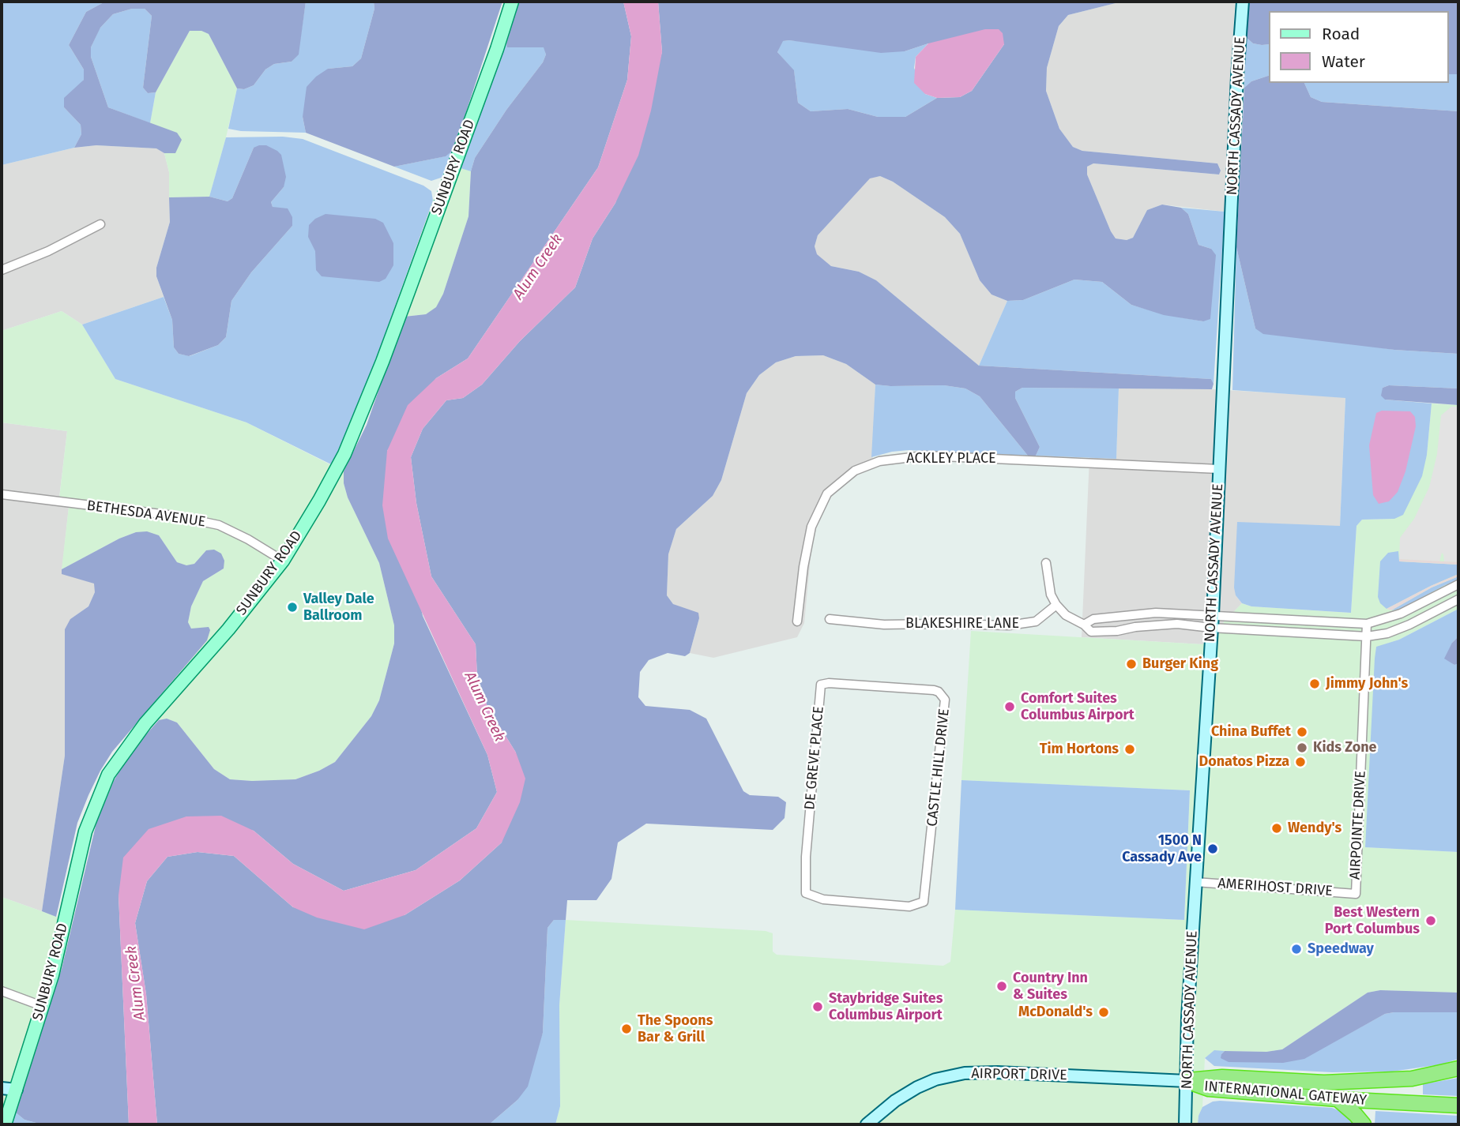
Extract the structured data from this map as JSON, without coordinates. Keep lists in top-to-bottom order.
{
  "streets": {
    "highway": ["INTERNATIONAL GATEWAY"],
    "main road": ["NORTH CASSADY AVENUE", "SUNBURY ROAD", "AIRPORT DRIVE"],
    "street": [
      "ACKLEY PLACE",
      "BETHESDA AVENUE",
      "BLAKESHIRE LANE",
      "DE GREVE PLACE",
      "CASTLE HILL DRIVE",
      "AIRPOINTE DRIVE",
      "AMERIHOST DRIVE"
    ]
  },
  "crossings": [
    ["NORTH CASSADY AVENUE", "ACKLEY PLACE"],
    ["NORTH CASSADY AVENUE", "AMERIHOST DRIVE"],
    ["NORTH CASSADY AVENUE", "AIRPORT DRIVE"],
    ["NORTH CASSADY AVENUE", "INTERNATIONAL GATEWAY"],
    ["SUNBURY ROAD", "BETHESDA AVENUE"],
    ["DE GREVE PLACE", "CASTLE HILL DRIVE"],
    ["AIRPOINTE DRIVE", "AMERIHOST DRIVE"],
    ["AIRPORT DRIVE", "INTERNATIONAL GATEWAY"]
  ],
  "water": ["Alum Creek"],
  "places": [
    "Valley Dale Ballroom",
    "Burger King",
    "Jimmy John's",
    "Comfort Suites Columbus Airport",
    "China Buffet",
    "Kids Zone",
    "Tim Hortons",
    "Donatos Pizza",
    "Wendy's",
    "1500 N Cassady Ave",
    "Best Western Port Columbus",
    "Speedway",
    "Country Inn & Suites",
    "Staybridge Suites Columbus Airport",
    "McDonald's",
    "The Spoons Bar & Grill"
  ],
  "legend": ["Road", "Water"]
}
